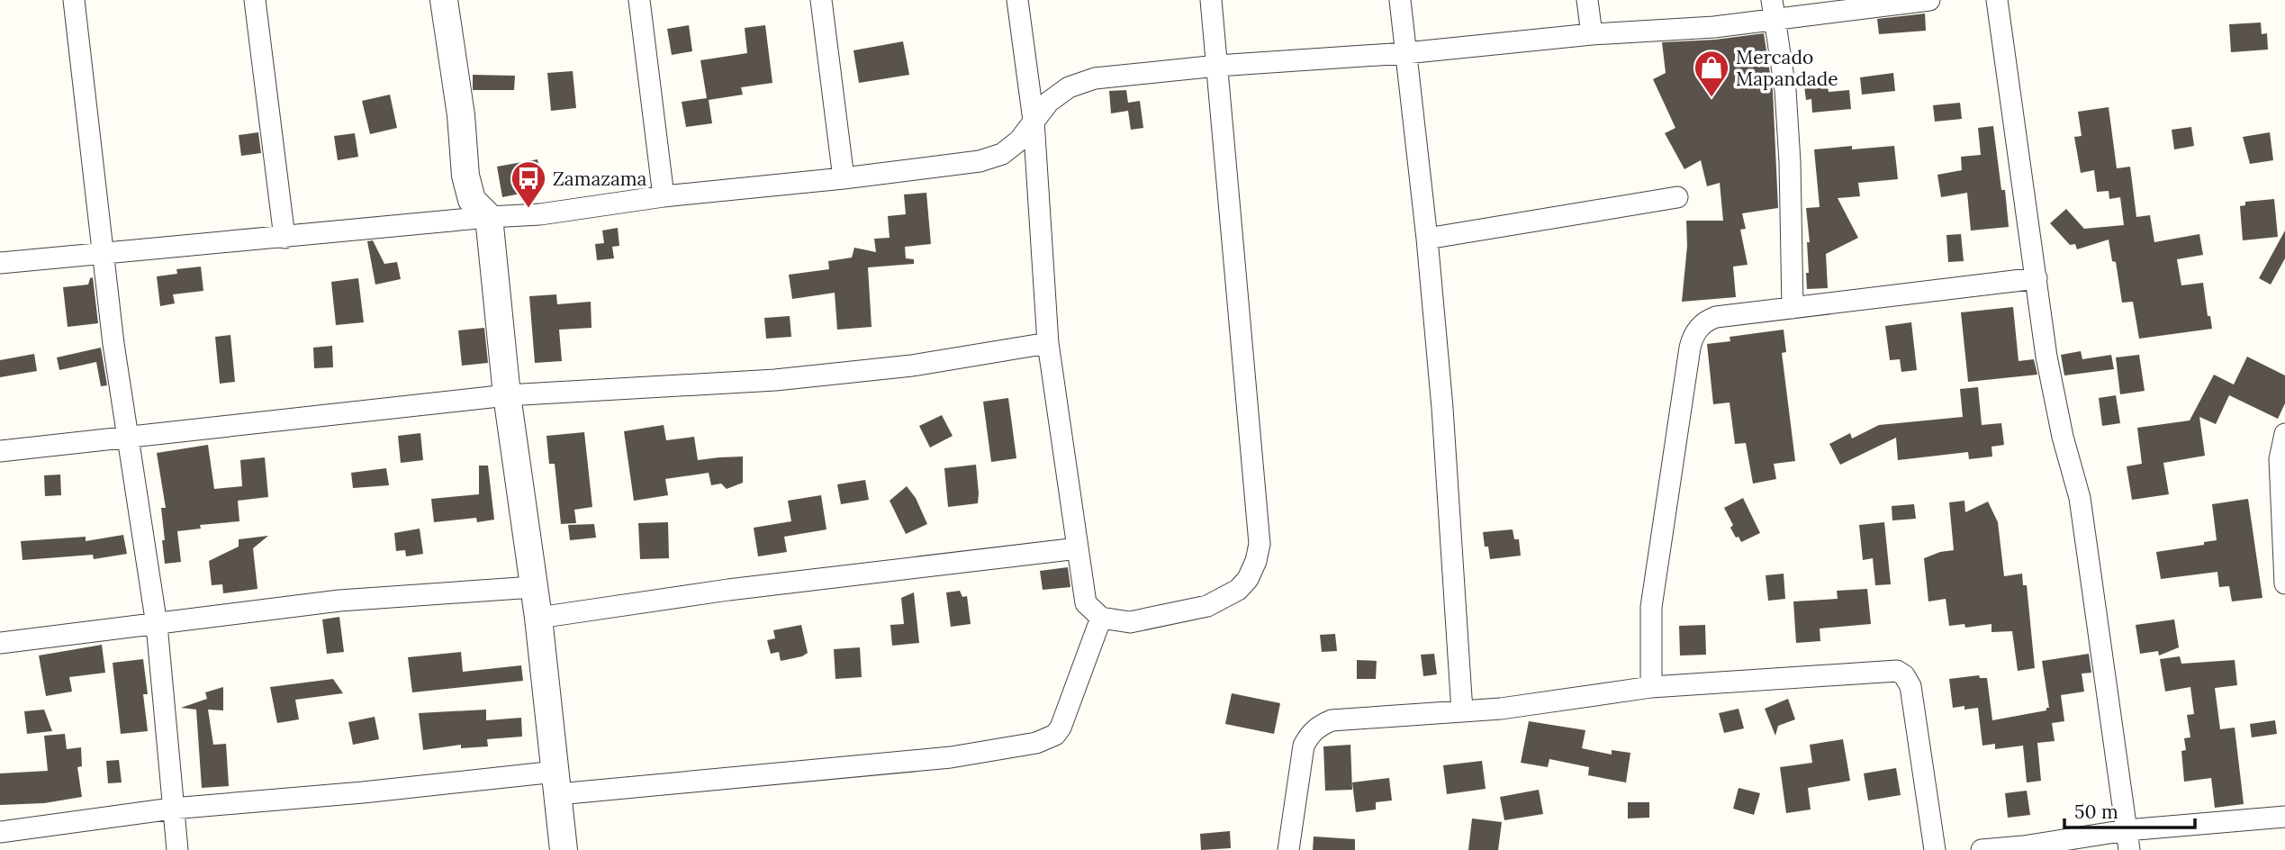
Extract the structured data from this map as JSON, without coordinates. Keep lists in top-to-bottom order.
{
  "places": {
    "shop": ["Mercado Mapandade"],
    "bus stop": ["Zamazama"]
  },
  "scale_bar": "50 m"
}
